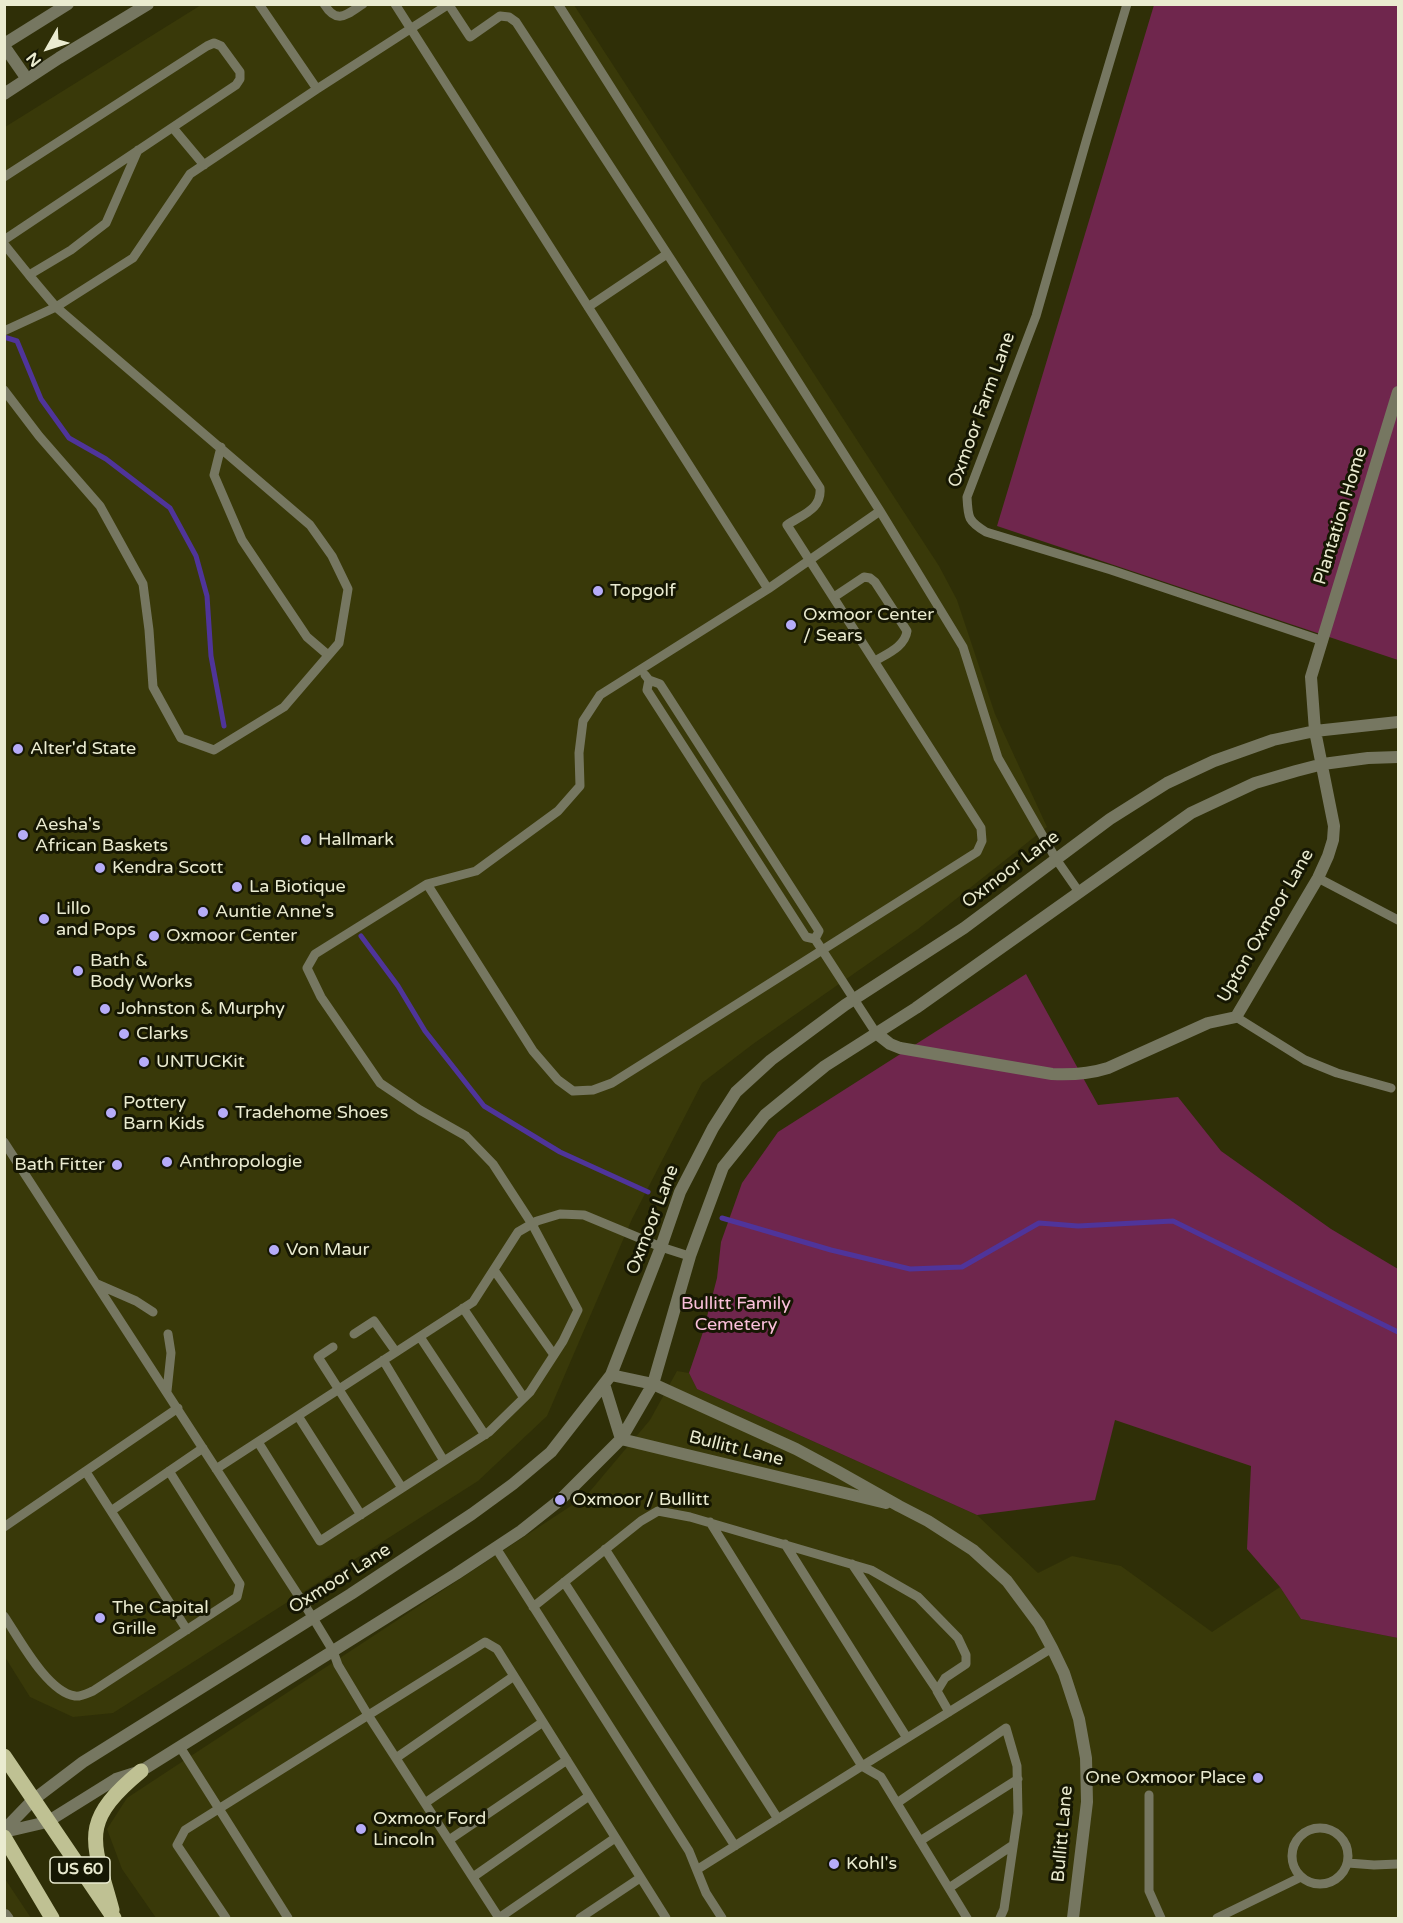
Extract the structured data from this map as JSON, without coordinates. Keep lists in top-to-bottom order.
{
  "streets": {
    "main road": ["US 60"],
    "street": [
      "Plantation Home",
      "Oxmoor Lane",
      "Upton Oxmoor Lane",
      "Bullitt Lane"
    ],
    "lane": ["Oxmoor Farm Lane"]
  },
  "crossings": [
    ["Oxmoor Farm Lane", "Plantation Home"],
    ["Oxmoor Lane", "Upton Oxmoor Lane"],
    ["Oxmoor Lane", "Bullitt Lane"],
    ["Oxmoor Lane", "US 60"]
  ],
  "parks": ["Bullitt Family Cemetery"],
  "places": [
    "Topgolf",
    "Oxmoor Center / Sears",
    "Alter'd State",
    "Aesha's African Baskets",
    "Hallmark",
    "Kendra Scott",
    "La Biotique",
    "Auntie Anne's",
    "Lillo and Pops",
    "Oxmoor Center",
    "Bath & Body Works",
    "Johnston & Murphy",
    "Clarks",
    "UNTUCKit",
    "Pottery Barn Kids",
    "Tradehome Shoes",
    "Anthropologie",
    "Bath Fitter",
    "Von Maur",
    "Oxmoor / Bullitt",
    "The Capital Grille",
    "One Oxmoor Place",
    "Oxmoor Ford Lincoln",
    "Kohl's"
  ],
  "north": "bottom left"
}
